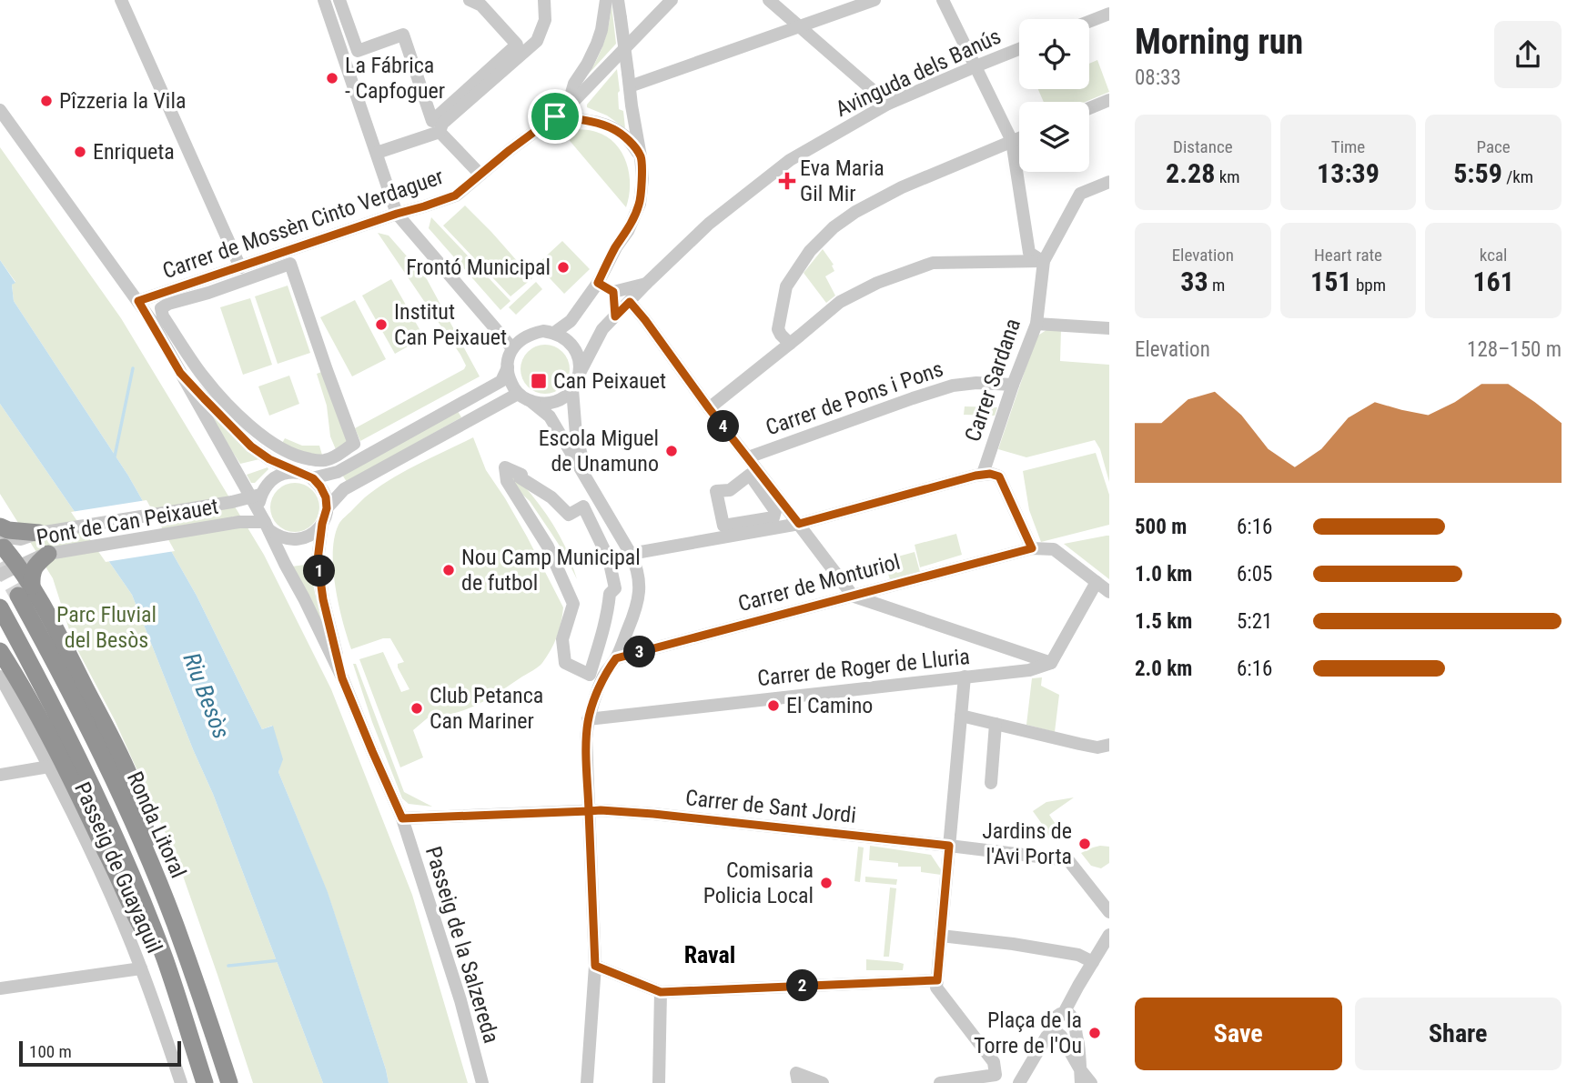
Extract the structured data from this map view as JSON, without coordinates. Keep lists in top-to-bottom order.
{
  "streets": {
    "highway": ["Ronda Litoral"],
    "street": [
      "Avinguda dels Banús",
      "Carrer de Mossèn Cinto Verdaguer",
      "Carrer Sardana",
      "Carrer de Pons i Pons",
      "Pont de Can Peixauet",
      "Carrer de Monturiol",
      "Carrer de Roger de Lluria",
      "Carrer de Sant Jordi",
      "Passeig de Guayaquil",
      "Passeig de la Salzereda"
    ]
  },
  "crossings": [
    ["Carrer Sardana", "Carrer de Pons i Pons"],
    ["Pont de Can Peixauet", "Ronda Litoral"],
    ["Pont de Can Peixauet", "Passeig de la Salzereda"],
    ["Carrer de Sant Jordi", "Passeig de la Salzereda"]
  ],
  "districts": ["Raval"],
  "water": ["Riu Besòs"],
  "parks": ["Parc Fluvial del Besòs"],
  "places": {
    "other": [
      "La Fábrica - Capfoguer",
      "Pîzzeria la Vila",
      "Enriqueta",
      "Frontó Municipal",
      "Institut Can Peixauet",
      "Escola Miguel de Unamuno",
      "Nou Camp Municipal de futbol",
      "El Camino",
      "Club Petanca Can Mariner",
      "Jardins de l'Avi Porta",
      "Comisaria Policia Local",
      "Plaça de la Torre de l'Ou"
    ],
    "health": ["Eva Maria Gil Mir"],
    "transit": ["Can Peixauet"]
  },
  "scale_bar": "100 m",
  "page": {
    "heading": ["Morning run", "08:33"],
    "stats": [
      ["Distance", "2.28 km"],
      ["Time", "13:39"],
      ["Pace", "5:59 /km"],
      ["Elevation", "33 m"],
      ["Heart rate", "151 bpm"],
      ["kcal", "161"]
    ],
    "chart": ["Elevation", "128–150 m"],
    "pins": [
      "4",
      "1",
      "3",
      "2"
    ],
    "list": [
      {
        "name": "500 m",
        "note": "6:16"
      },
      {
        "name": "1.0 km",
        "note": "6:05"
      },
      {
        "name": "1.5 km",
        "note": "5:21"
      },
      {
        "name": "2.0 km",
        "note": "6:16"
      }
    ],
    "buttons": ["Save", "Share"],
    "scale": "100 m"
  }
}
